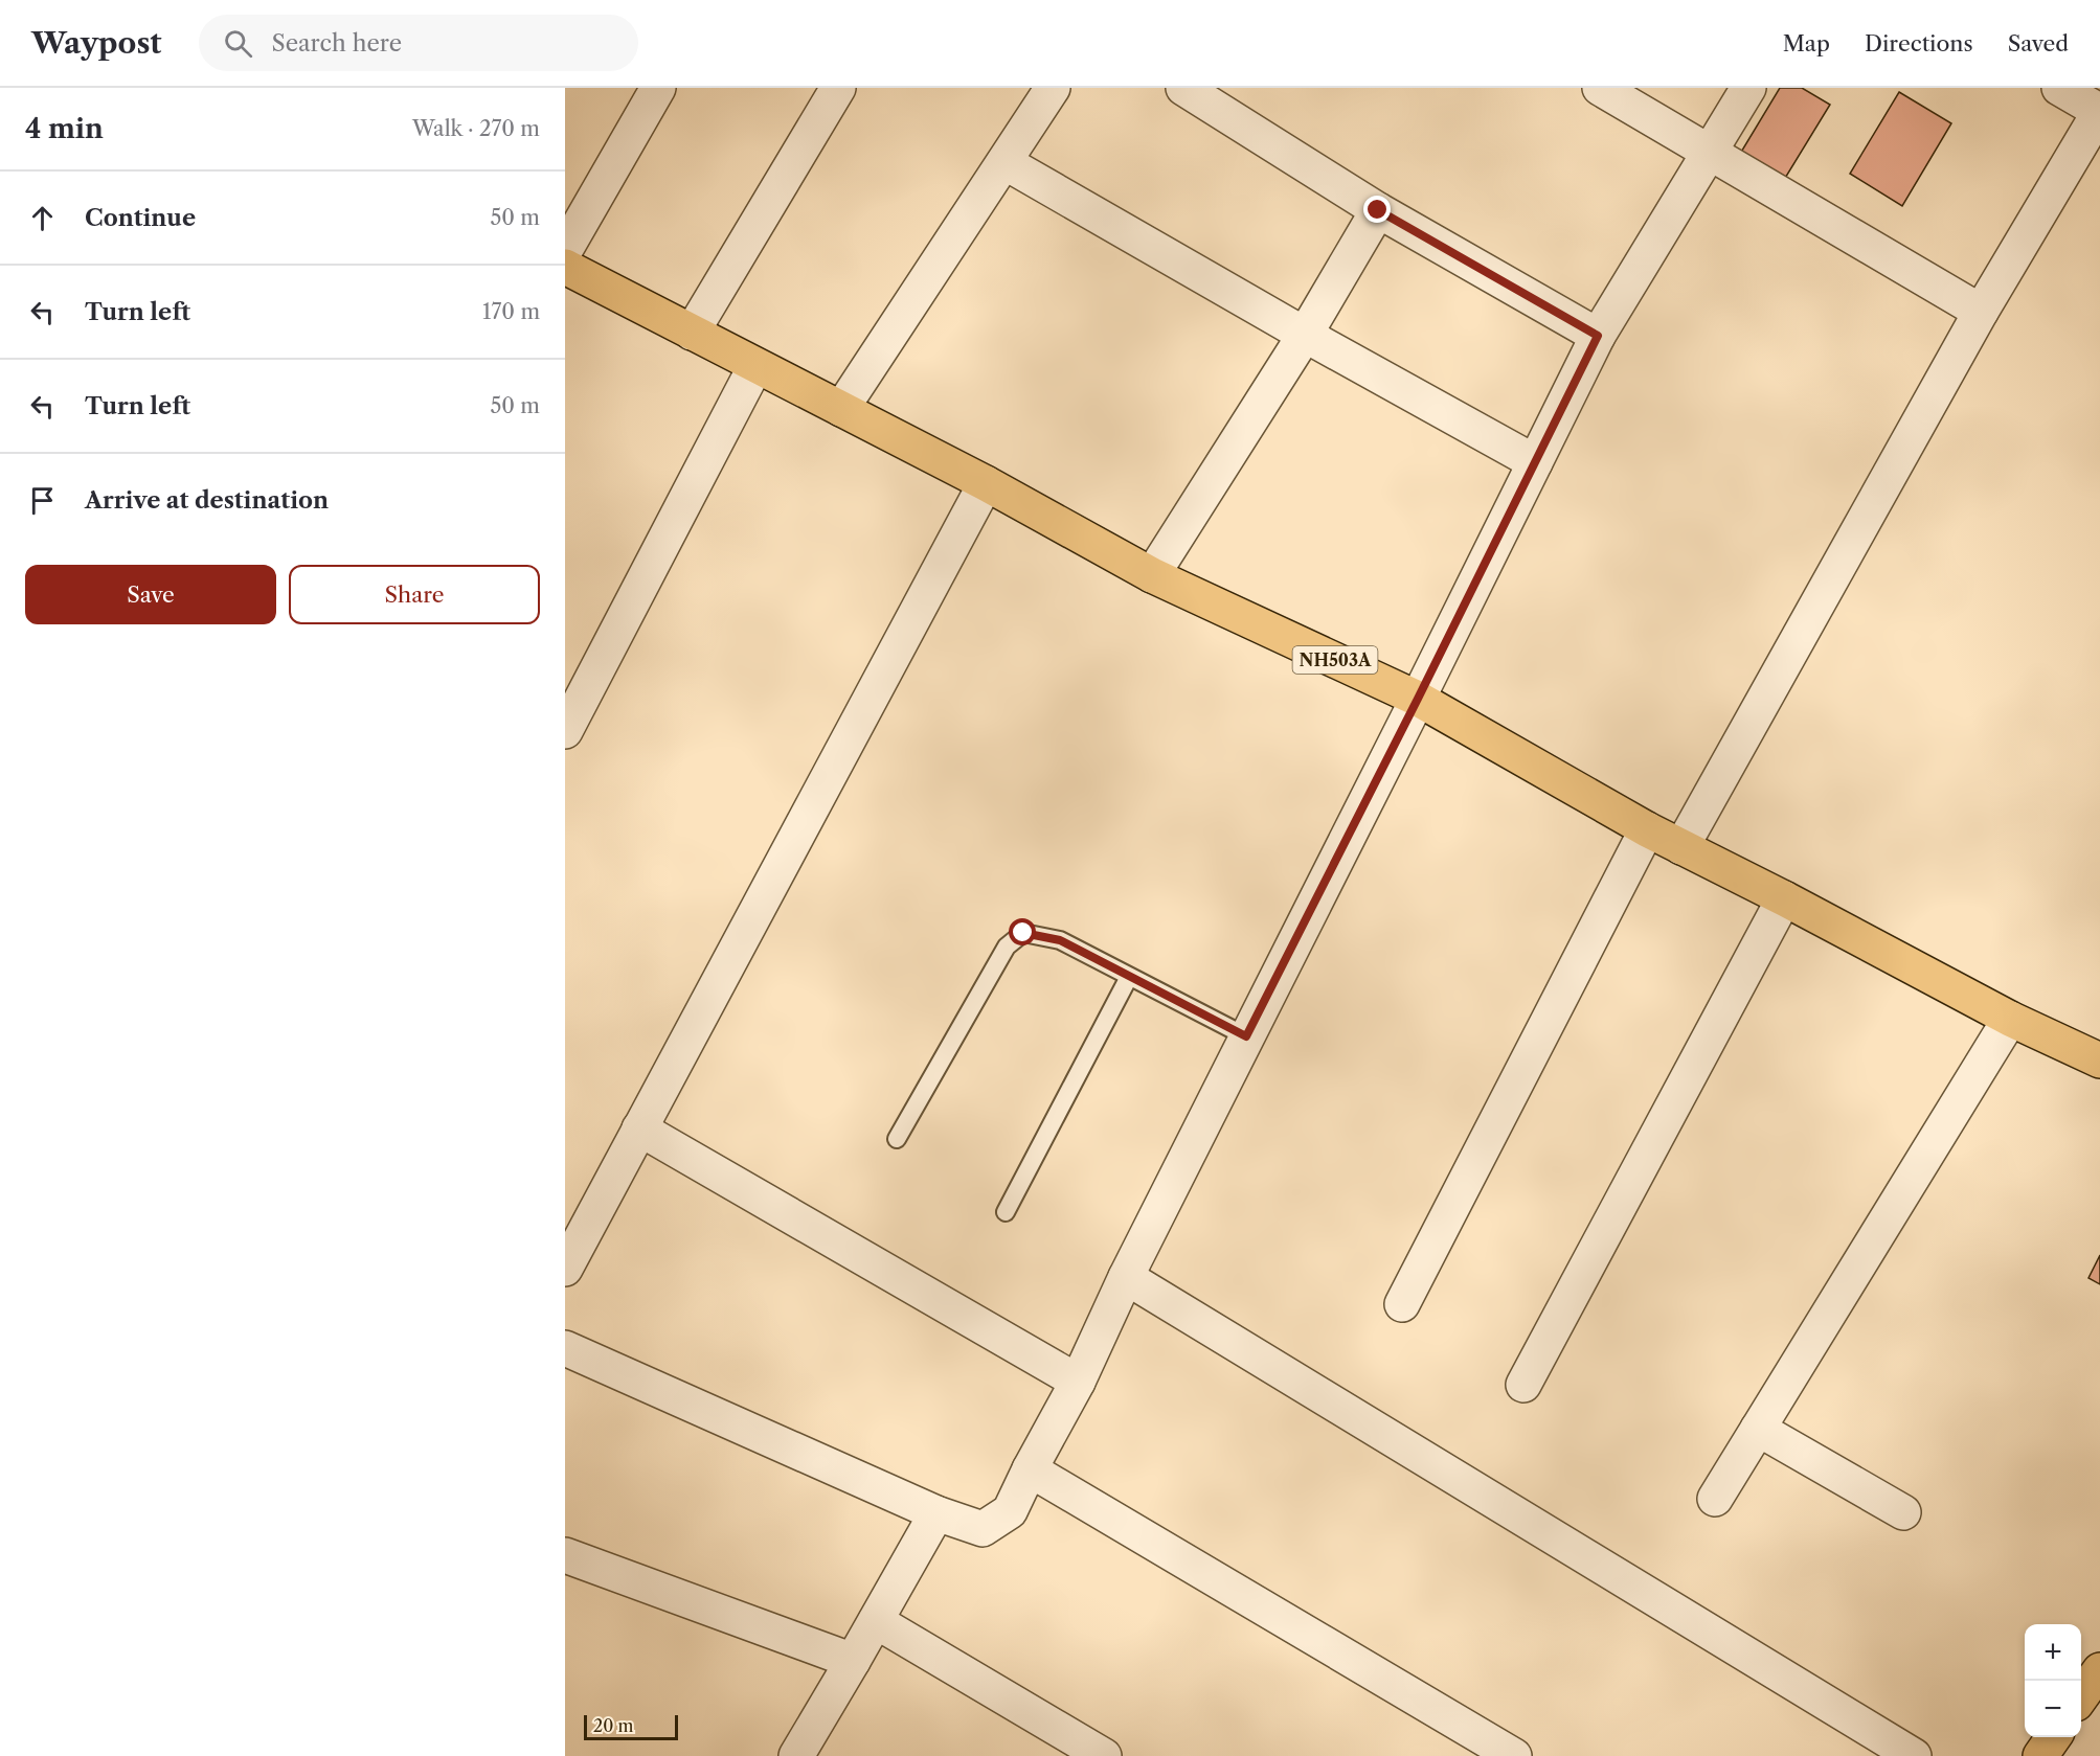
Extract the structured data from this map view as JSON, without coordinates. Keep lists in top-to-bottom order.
{
  "streets": {
    "highway": ["NH503A"]
  },
  "scale_bar": "20 m",
  "page": {
    "header": "Waypost",
    "search": "Search here",
    "nav": ["Map", "Directions", "Saved"],
    "heading": ["4 min", "Walk · 270 m"],
    "list": [
      ["Continue", "50 m"],
      ["Turn left", "170 m"],
      ["Turn left", "50 m"],
      "Arrive at destination"
    ],
    "buttons": ["Save", "Share"],
    "map_buttons": ["+", "−"],
    "scale": "20 m"
  }
}
